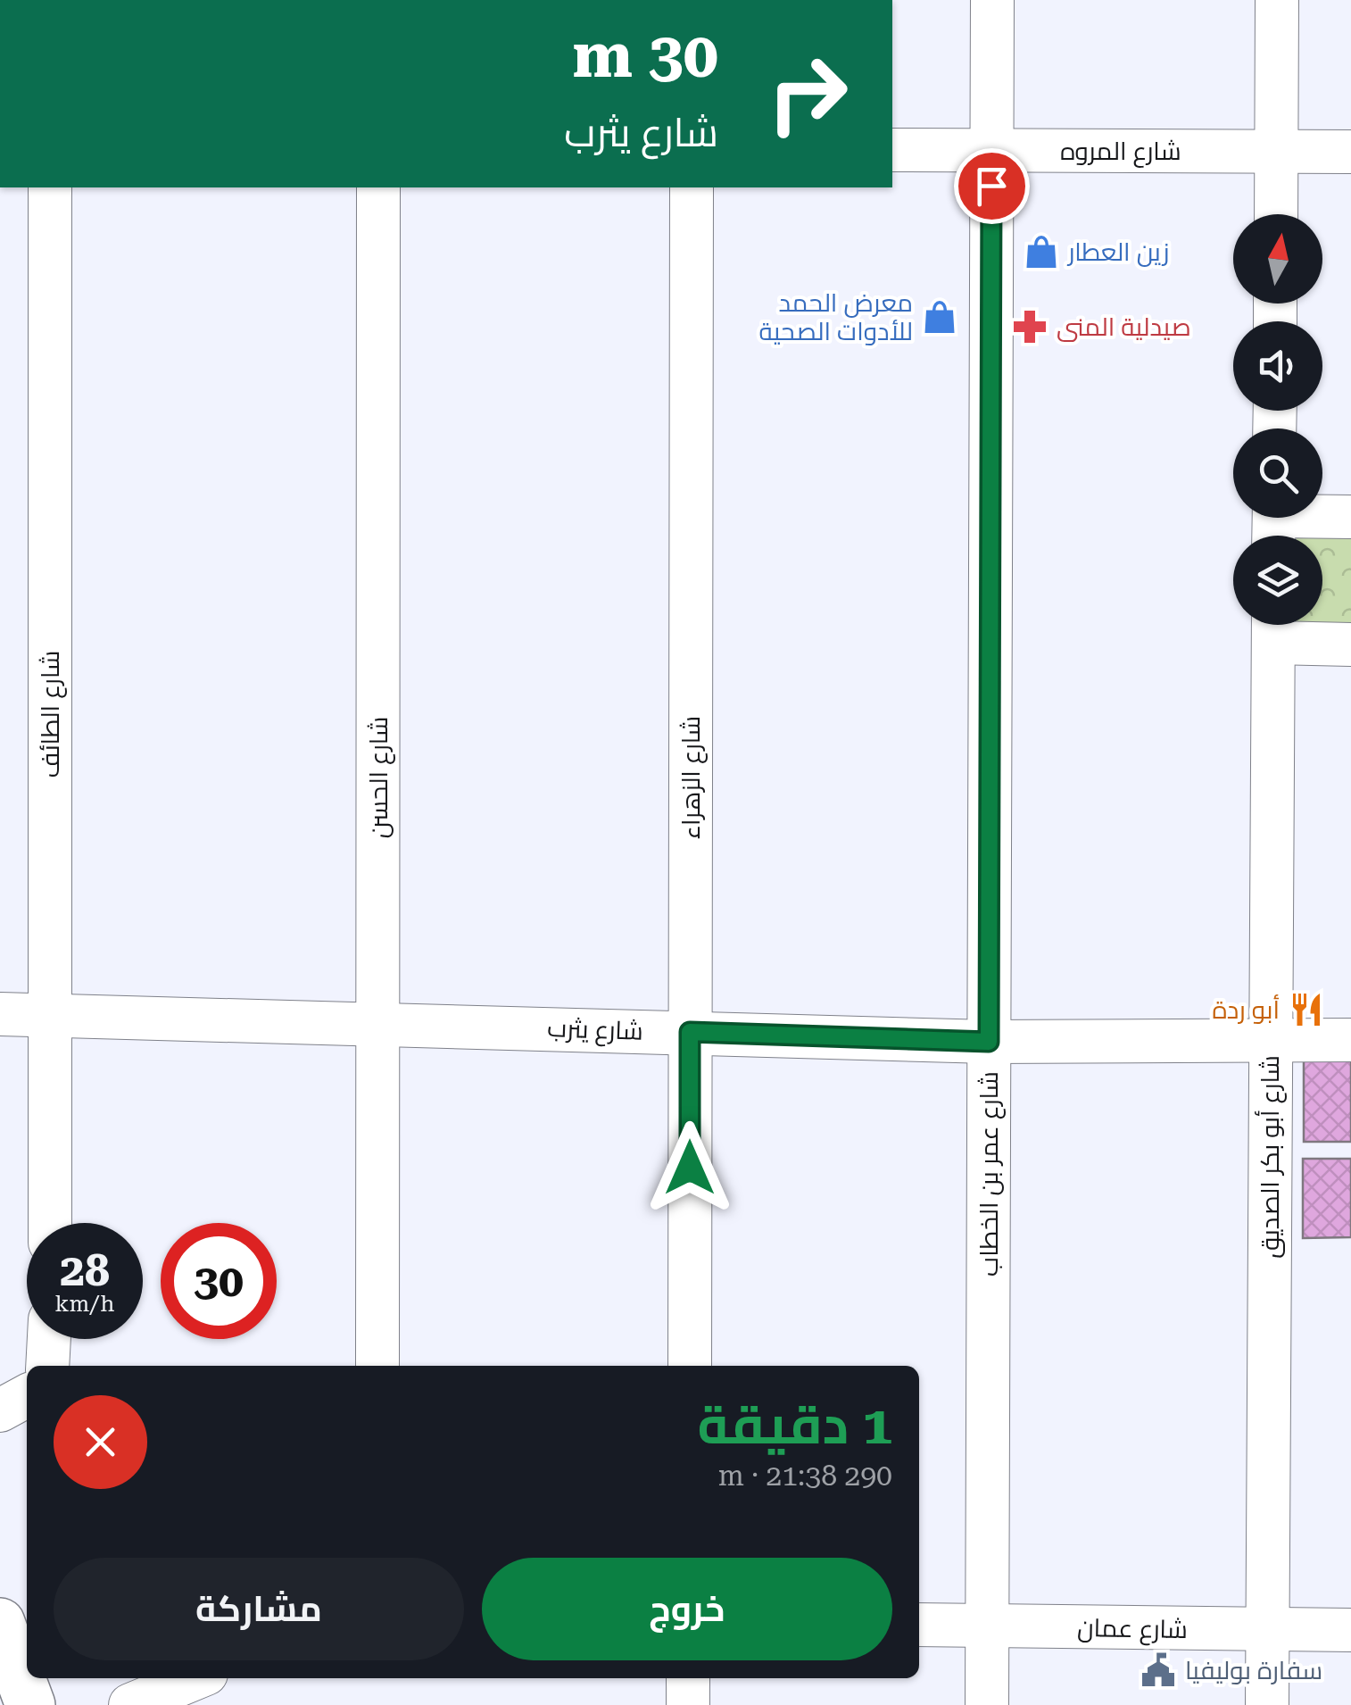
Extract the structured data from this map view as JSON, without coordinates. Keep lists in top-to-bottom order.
{
  "streets": {
    "street": [
      "شارع المروه",
      "شارع الطائف",
      "شارع الحسن",
      "شارع الزهراء",
      "شارع يثرب",
      "شارع أبو بكر الصديق",
      "شارع عمر بن الخطاب",
      "شارع عمان"
    ]
  },
  "crossings": [
    ["شارع المروه", "شارع عمر بن الخطاب"],
    ["شارع الطائف", "شارع يثرب"],
    ["شارع الحسن", "شارع يثرب"],
    ["شارع الزهراء", "شارع يثرب"],
    ["شارع يثرب", "شارع أبو بكر الصديق"],
    ["شارع يثرب", "شارع عمر بن الخطاب"],
    ["شارع أبو بكر الصديق", "شارع عمان"],
    ["شارع عمر بن الخطاب", "شارع عمان"]
  ],
  "places": {
    "shop": ["زين العطار", "معرض الحمد للأدوات الصحية"],
    "pharmacy": ["صيدلية المنى"],
    "restaurant": ["أبو ردة"],
    "public building": ["سفارة بوليفيا"]
  },
  "north": "top",
  "page": {
    "turn": ["30 m", "شارع يثرب"],
    "speed": "28 km/h",
    "limit": "30",
    "heading": ["1 دقيقة", "290 m · 21:38"],
    "buttons": ["خروج", "مشاركة"]
  }
}
